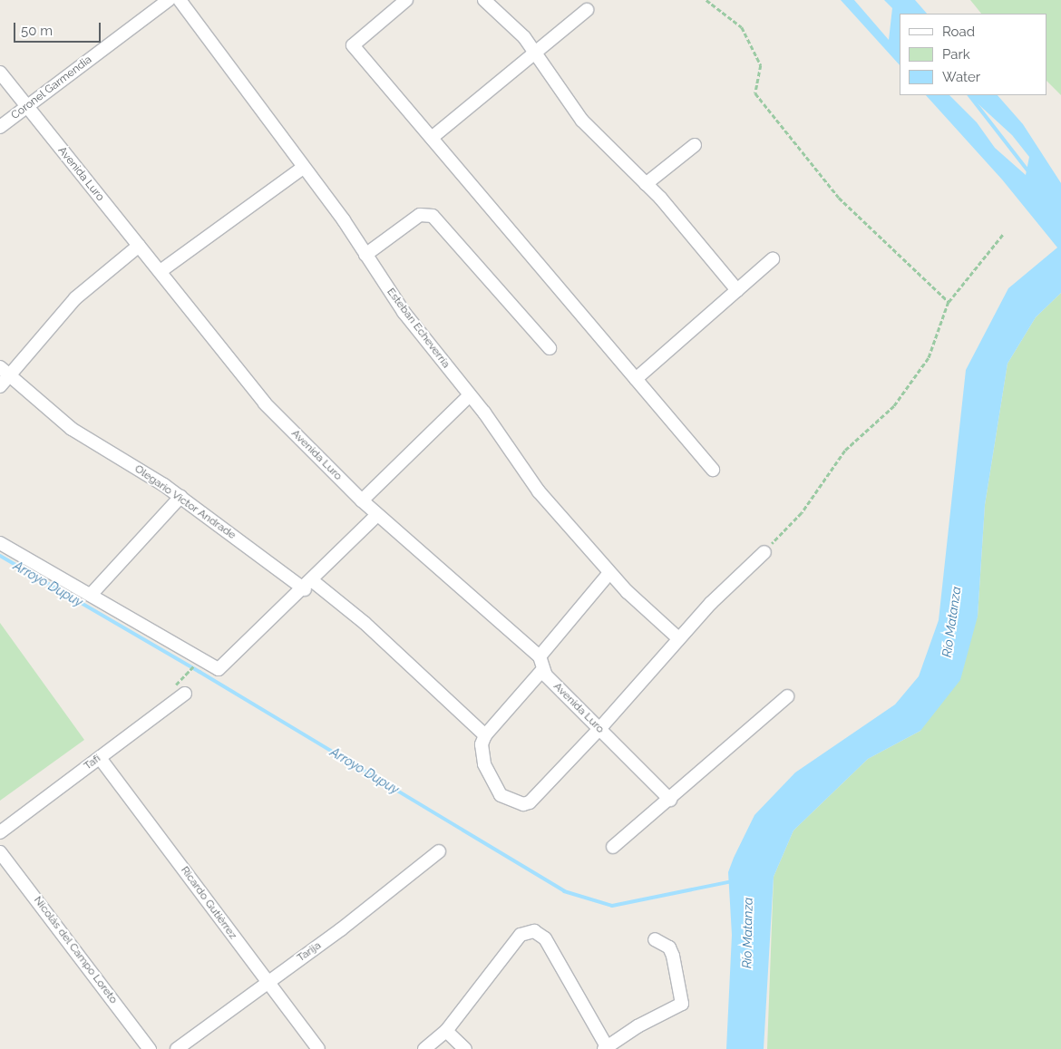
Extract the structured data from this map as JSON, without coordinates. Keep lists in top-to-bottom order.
{
  "streets": {
    "street": [
      "Coronel Garmendia",
      "Avenida Luro",
      "Esteban Echeverría",
      "Olegario Victor Andrade",
      "Tafí",
      "Ricardo Gutiérrez",
      "Nicolás del Campo Loreto",
      "Tarija"
    ]
  },
  "crossings": [
    ["Coronel Garmendia", "Avenida Luro"],
    ["Tafí", "Ricardo Gutiérrez"],
    ["Ricardo Gutiérrez", "Tarija"]
  ],
  "water": ["Arroyo Dupuy", "Río Matanza"],
  "legend": ["Road", "Park", "Water"],
  "scale_bar": "50 m"
}
